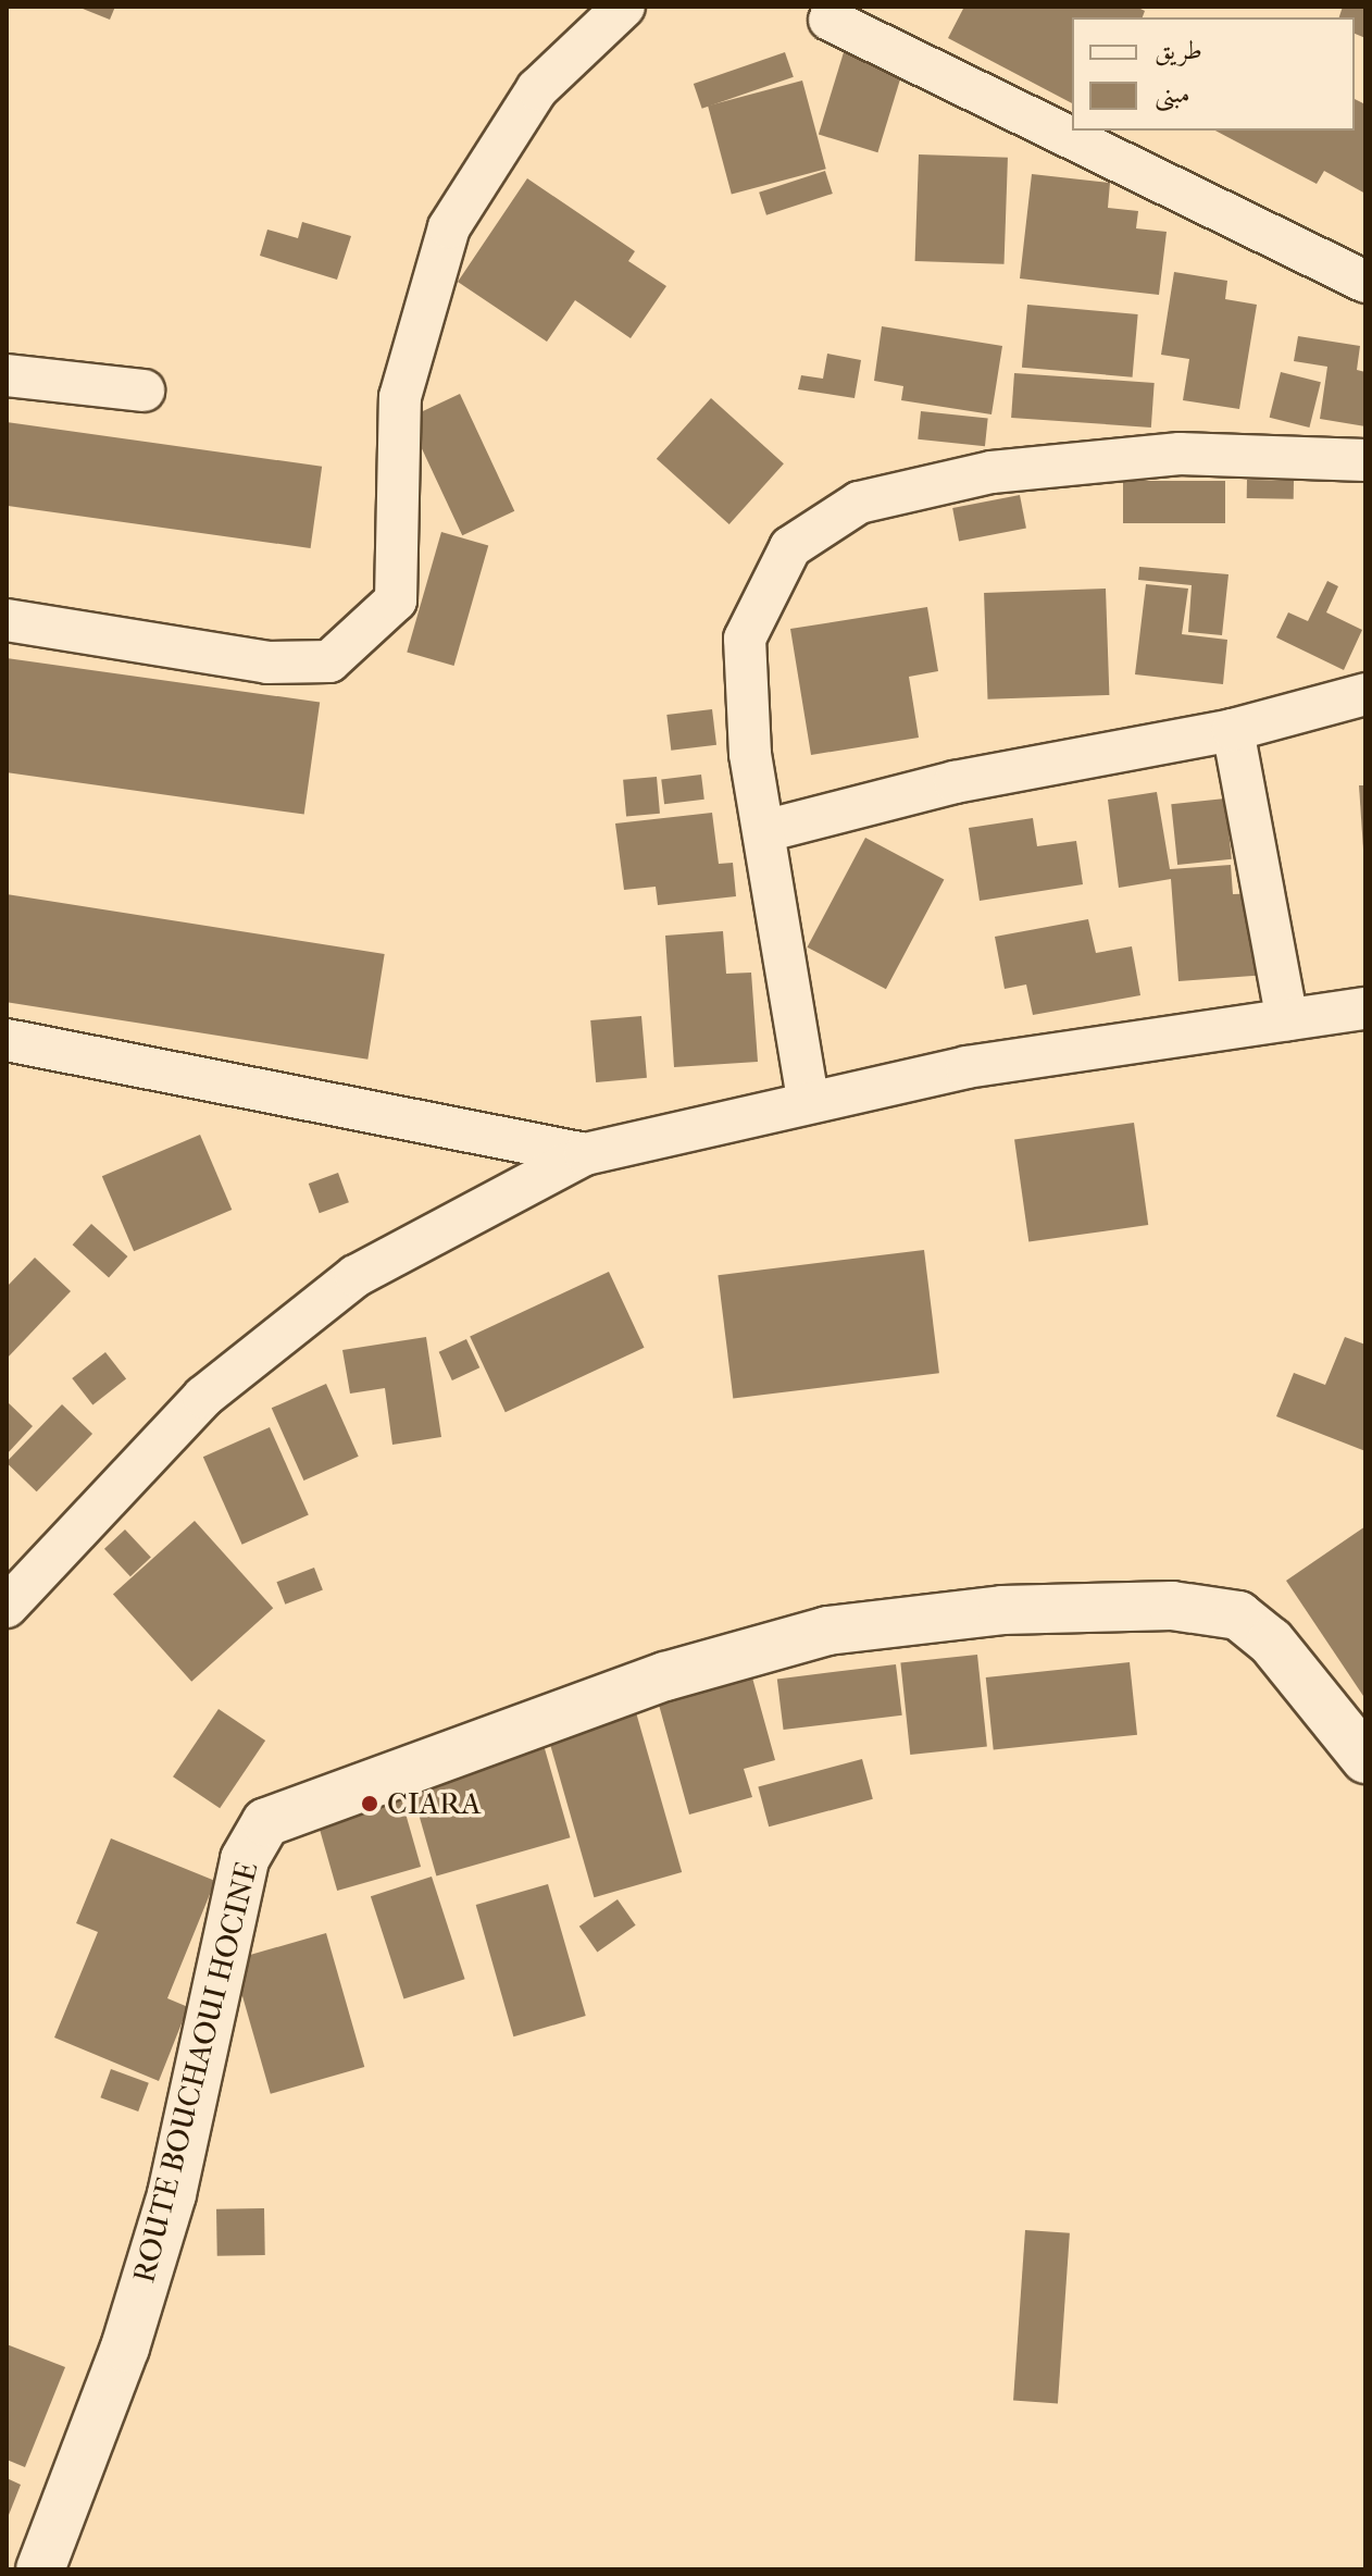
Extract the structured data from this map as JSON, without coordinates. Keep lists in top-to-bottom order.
{
  "streets": {
    "street": ["ROUTE BOUCHAOUI HOCINE"]
  },
  "places": ["CIARA"],
  "legend": ["طريق", "مبنى"]
}
